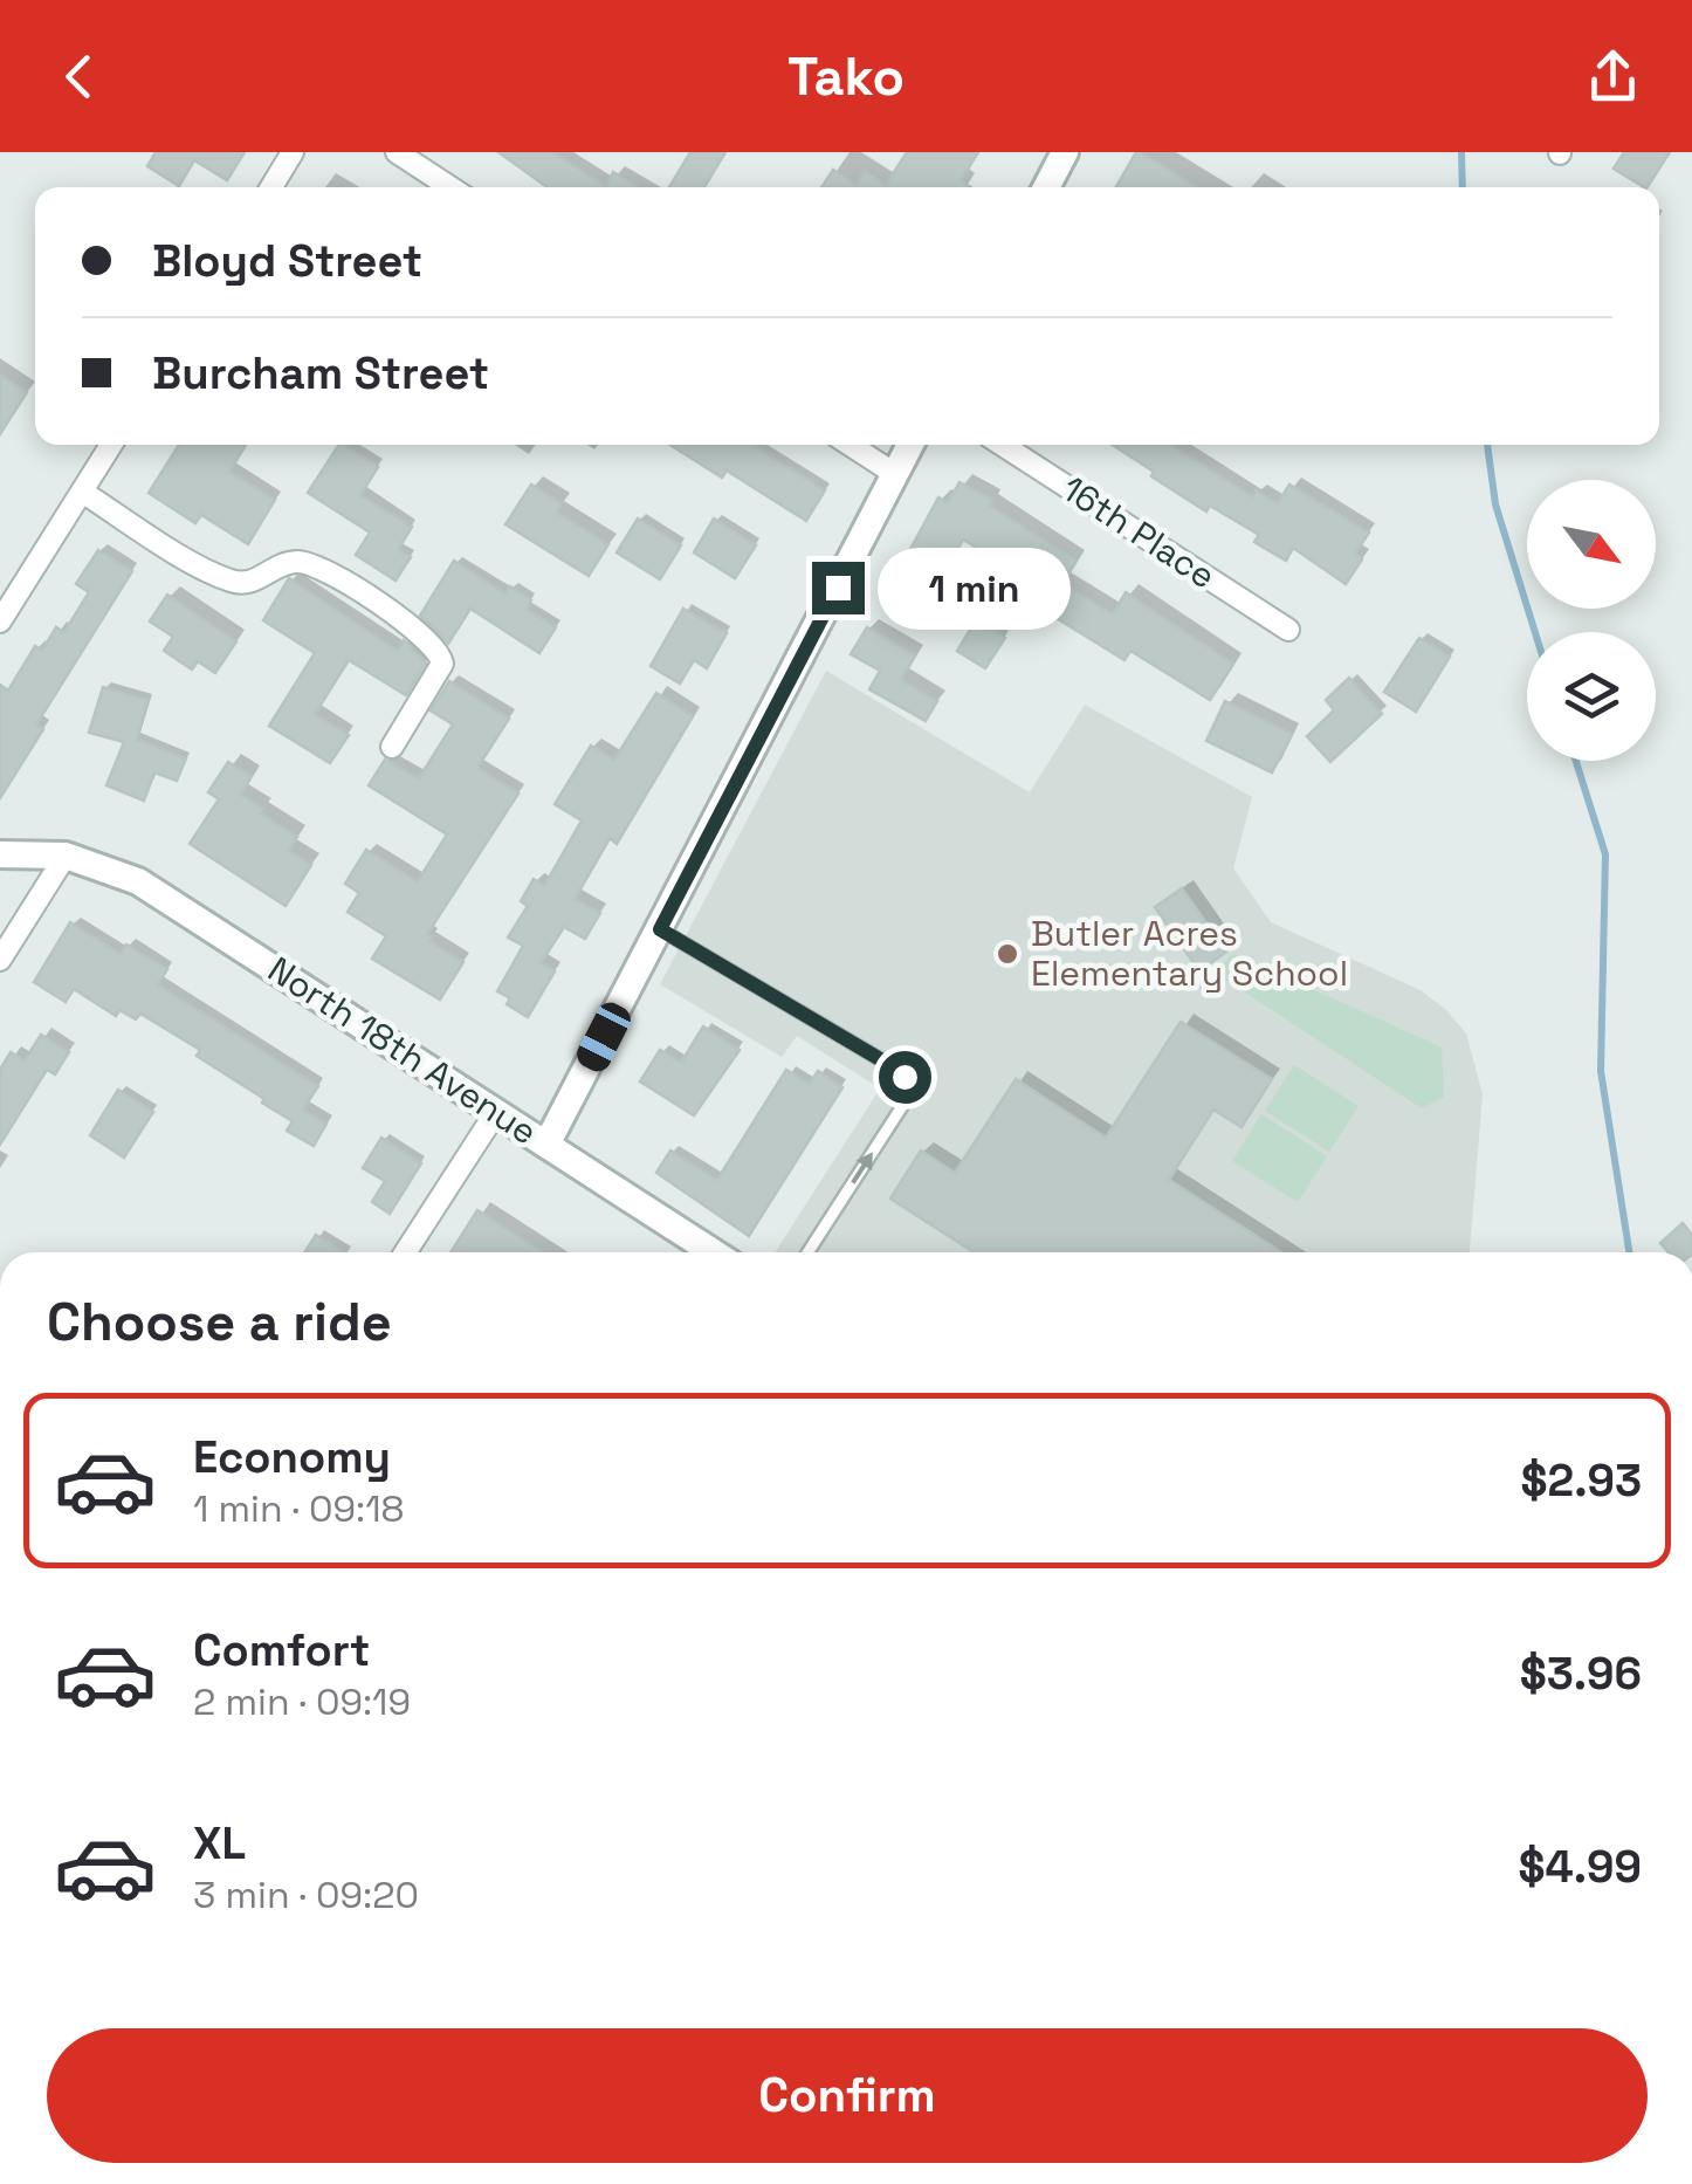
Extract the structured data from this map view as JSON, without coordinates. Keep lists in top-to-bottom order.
{
  "streets": {
    "street": ["16th Place", "North 18th Avenue"]
  },
  "places": ["Butler Acres Elementary School"],
  "north": "bottom right",
  "page": {
    "header": "Tako",
    "banner": ["Bloyd Street", "Burcham Street"],
    "bubble": "1 min",
    "heading": "Choose a ride",
    "list": [
      {
        "name": "Economy",
        "note": "1 min · 09:18",
        "value": "$2.93"
      },
      {
        "name": "Comfort",
        "note": "2 min · 09:19",
        "value": "$3.96"
      },
      {
        "name": "XL",
        "note": "3 min · 09:20",
        "value": "$4.99"
      }
    ],
    "buttons": "Confirm"
  }
}
